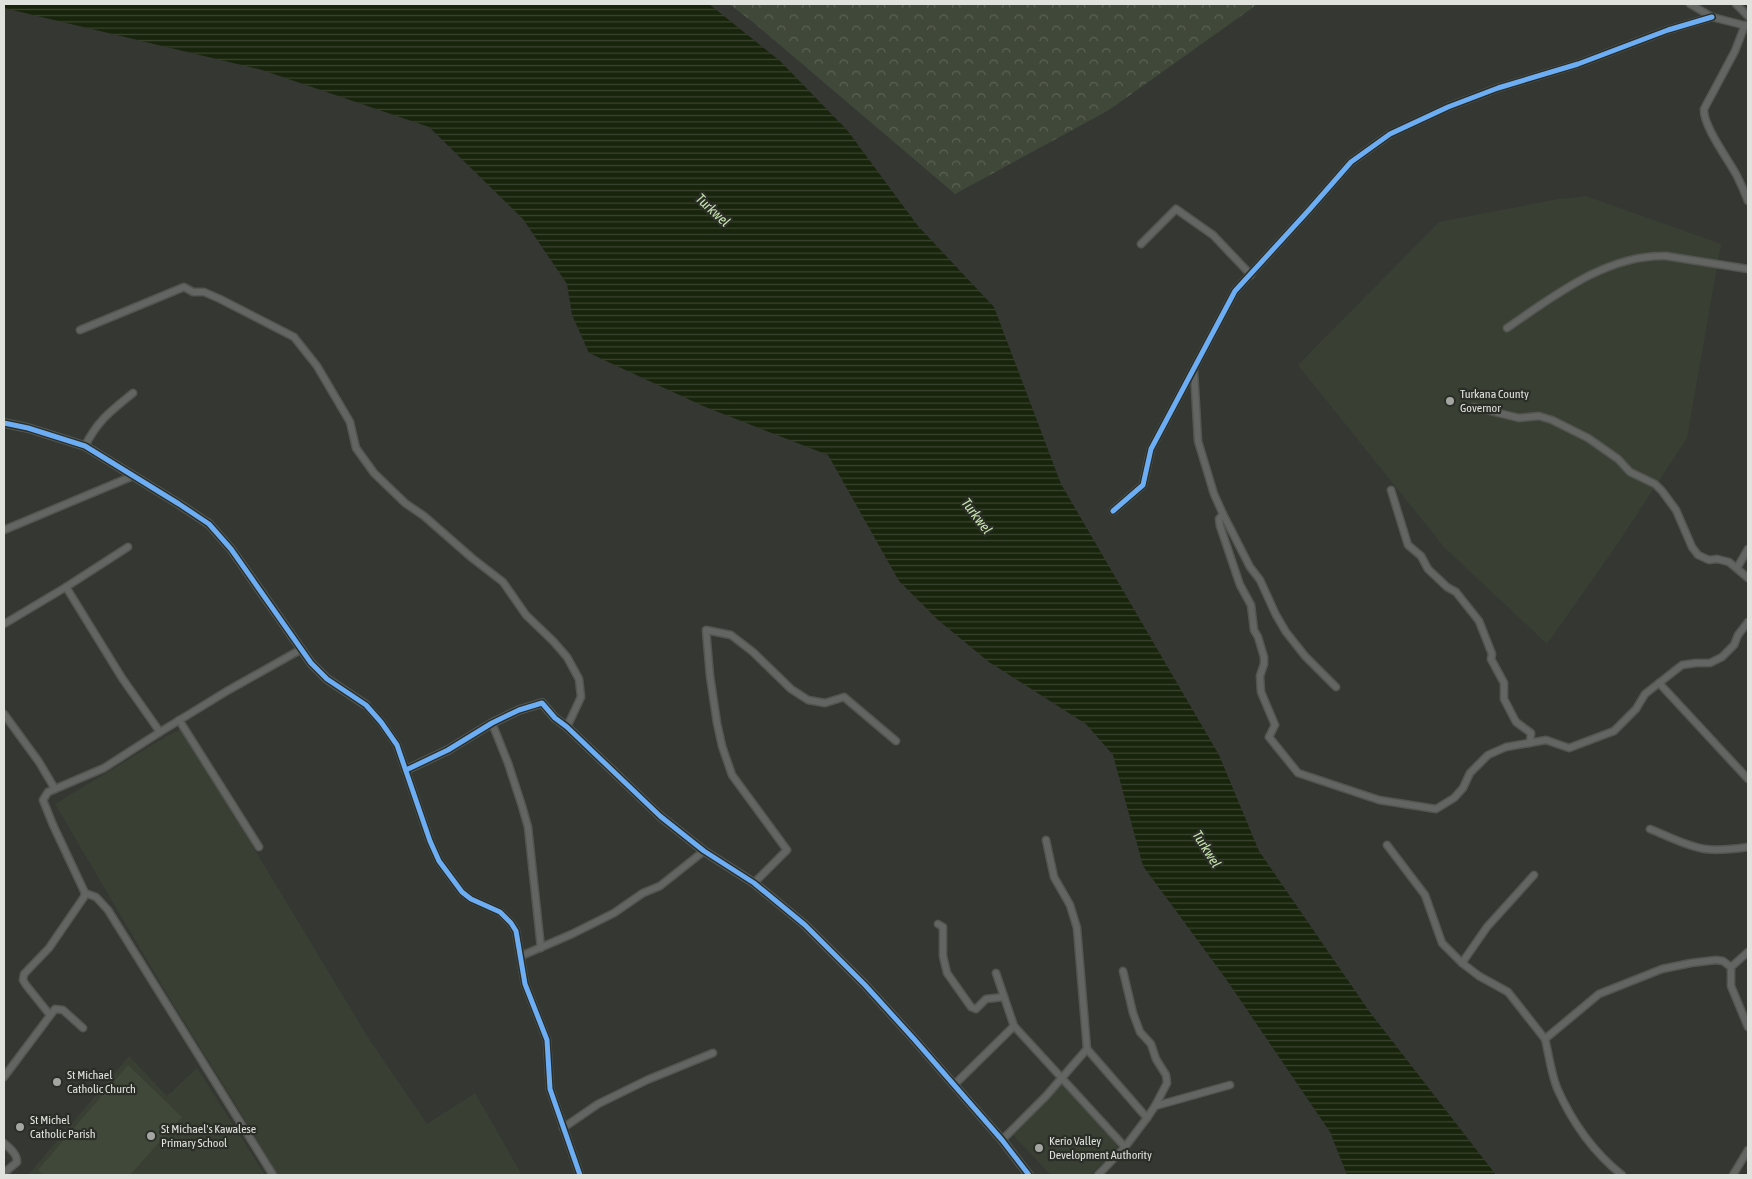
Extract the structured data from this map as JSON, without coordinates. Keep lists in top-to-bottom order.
{
  "water": ["Turkwel"],
  "places": [
    "Turkana County Governor",
    "St Michael Catholic Church",
    "St Michel Catholic Parish",
    "St Michael's Kawalese Primary School",
    "Kerio Valley Development Authority"
  ]
}
